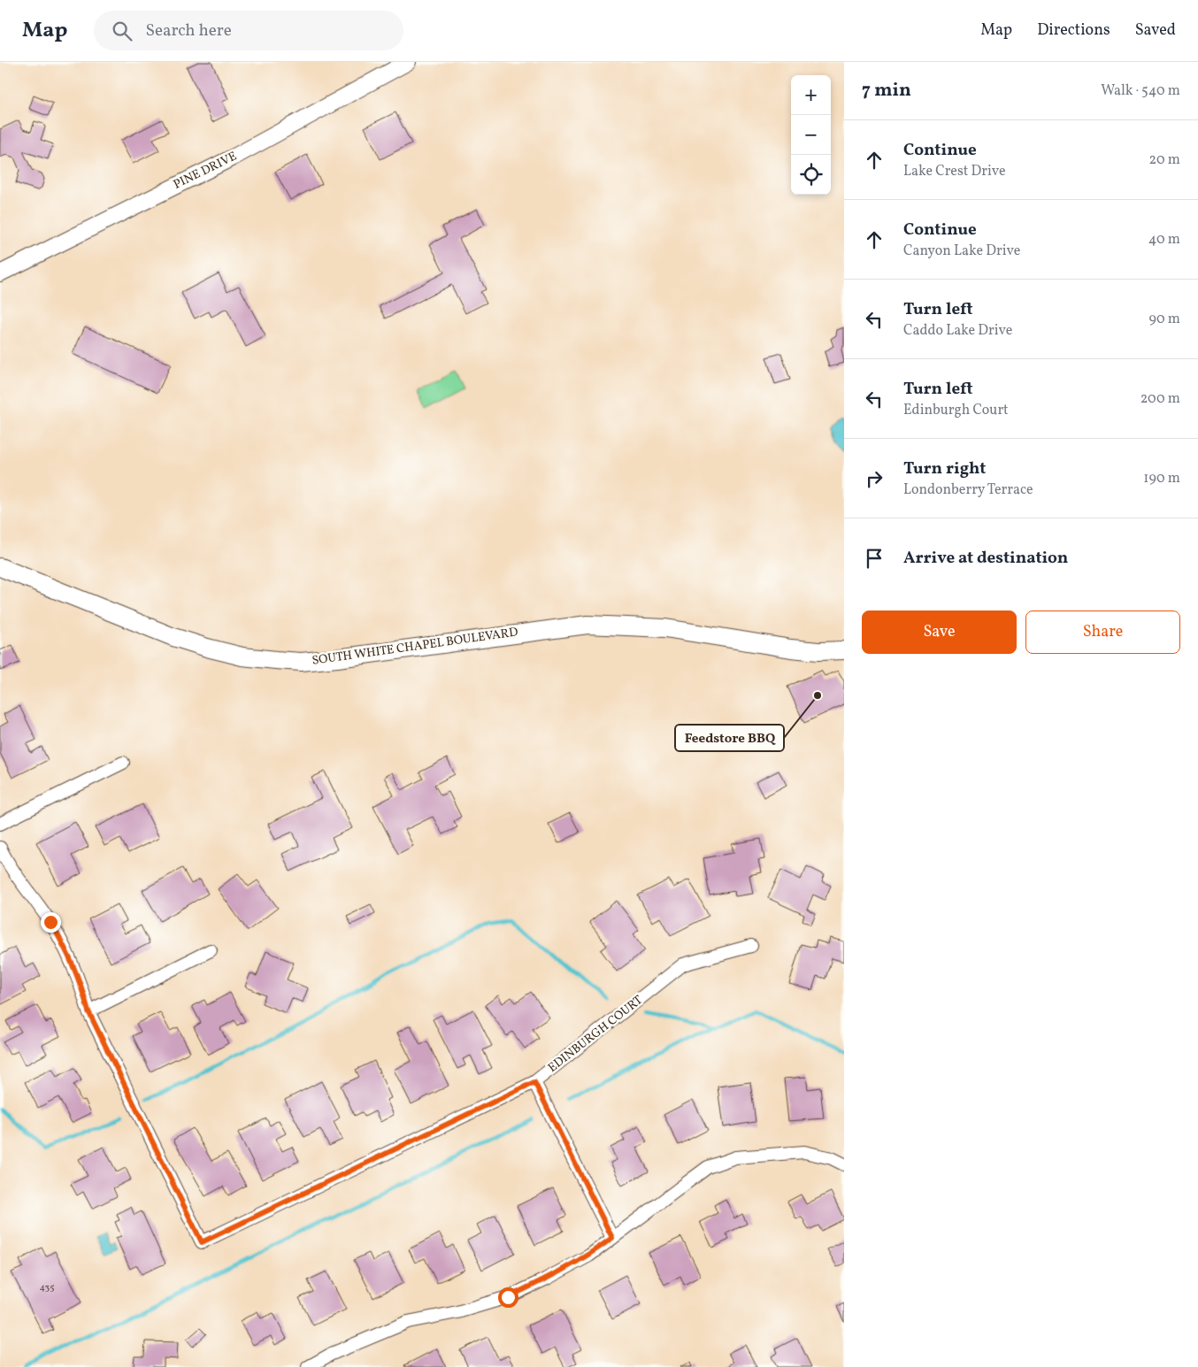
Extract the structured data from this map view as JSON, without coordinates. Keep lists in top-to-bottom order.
{
  "streets": {
    "main road": ["SOUTH WHITE CHAPEL BOULEVARD"],
    "street": ["PINE DRIVE", "EDINBURGH COURT"]
  },
  "places": ["Feedstore BBQ"],
  "house_numbers": ["435"],
  "page": {
    "header": "Map",
    "search": "Search here",
    "nav": ["Map", "Directions", "Saved"],
    "heading": ["7 min", "Walk · 540 m"],
    "map_buttons": ["+", "−"],
    "list": [
      ["Continue", "Lake Crest Drive", "20 m"],
      ["Continue", "Canyon Lake Drive", "40 m"],
      ["Turn left", "Caddo Lake Drive", "90 m"],
      ["Turn left", "Edinburgh Court", "200 m"],
      ["Turn right", "Londonberry Terrace", "190 m"],
      "Arrive at destination"
    ],
    "buttons": ["Save", "Share"]
  }
}
